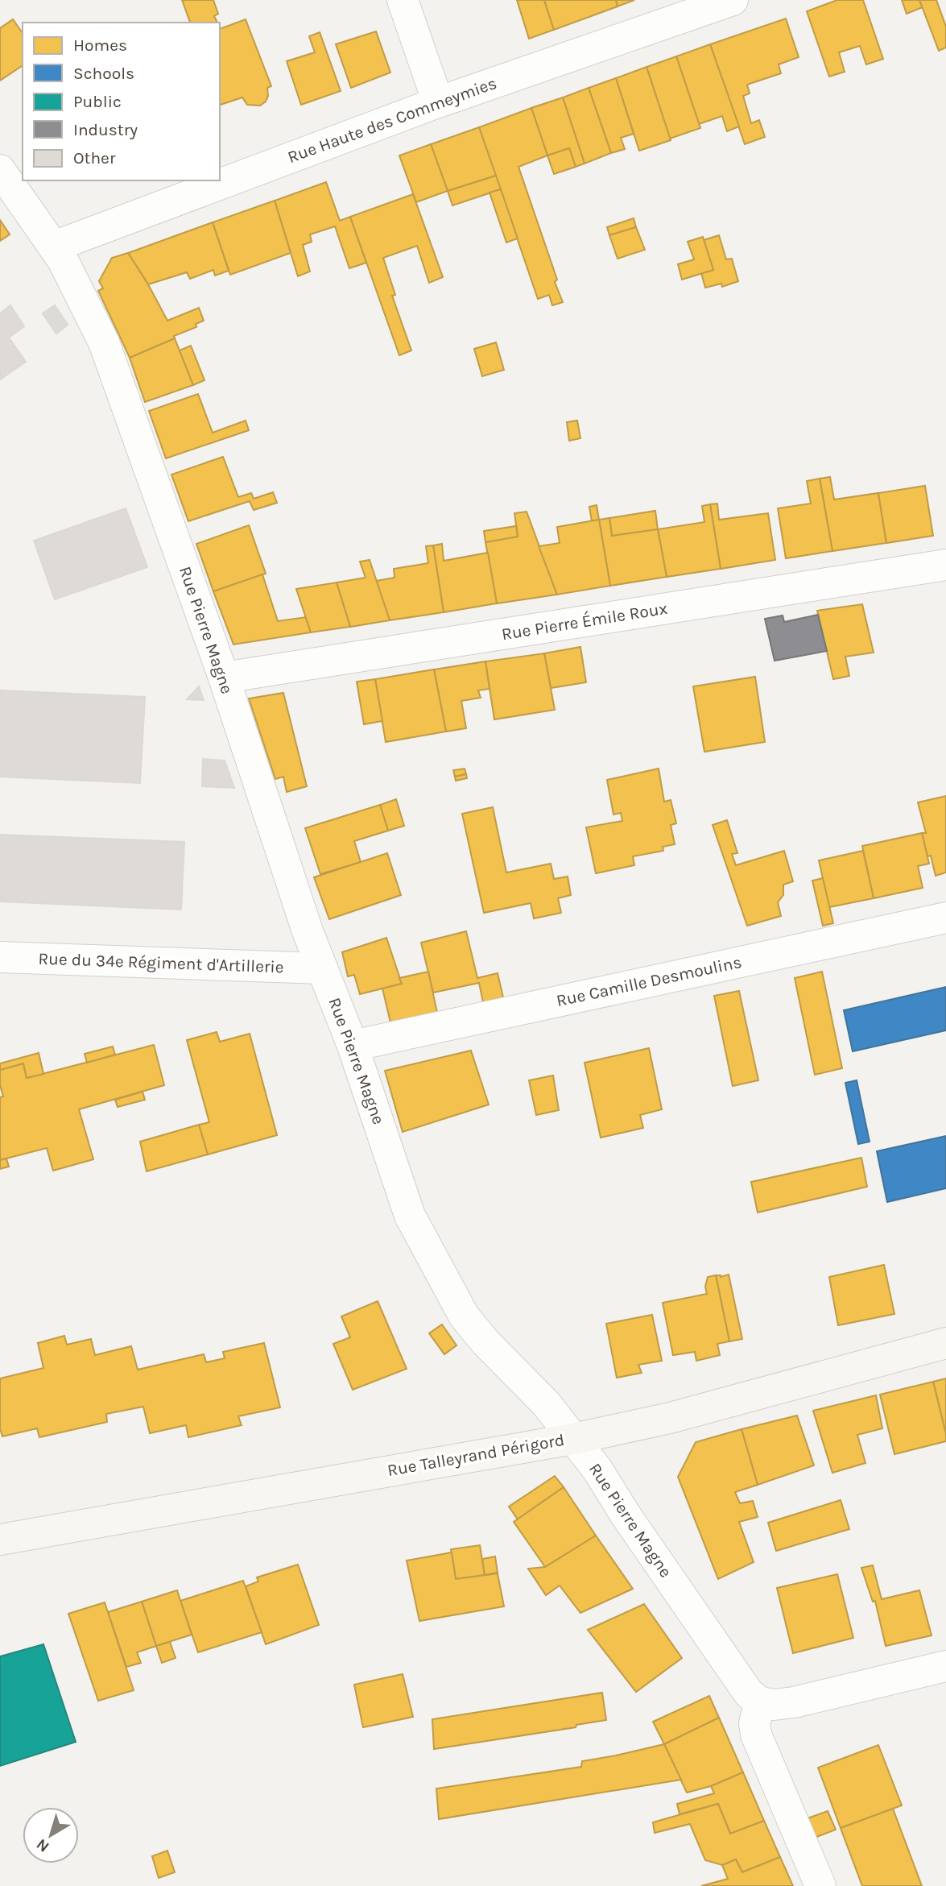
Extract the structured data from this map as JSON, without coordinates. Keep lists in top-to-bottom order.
{
  "streets": {
    "street": [
      "Rue Haute des Commeymies",
      "Rue Pierre Émile Roux",
      "Rue Pierre Magne",
      "Rue du 34e Régiment d'Artillerie",
      "Rue Camille Desmoulins",
      "Rue Talleyrand Périgord"
    ]
  },
  "crossings": [
    ["Rue Haute des Commeymies", "Rue Pierre Magne"],
    ["Rue Pierre Émile Roux", "Rue Pierre Magne"],
    ["Rue Pierre Magne", "Rue du 34e Régiment d'Artillerie"],
    ["Rue Pierre Magne", "Rue Camille Desmoulins"],
    ["Rue Pierre Magne", "Rue Talleyrand Périgord"]
  ],
  "legend": [
    "Homes",
    "Schools",
    "Public",
    "Industry",
    "Other"
  ],
  "north": "bottom left"
}
